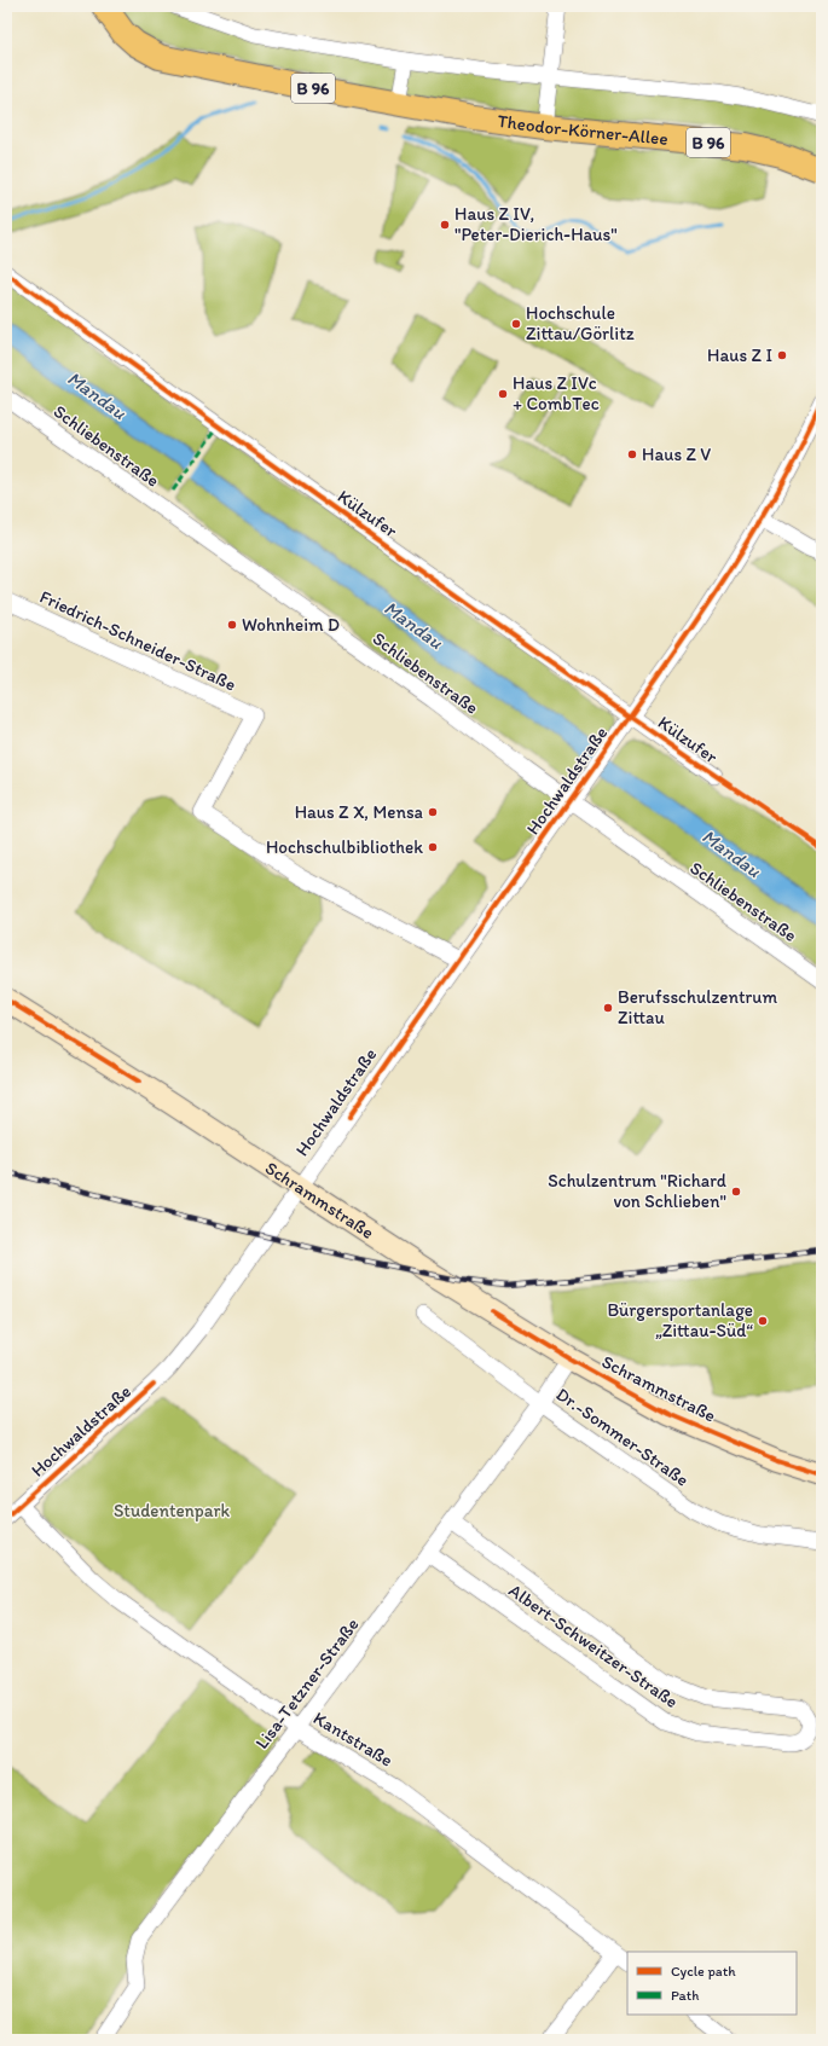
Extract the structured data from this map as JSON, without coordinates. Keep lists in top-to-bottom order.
{
  "streets": {
    "main road": ["B 96", "Theodor-Körner-Allee", "Schrammstraße"],
    "street": [
      "Schliebenstraße",
      "Külzufer",
      "Friedrich-Schneider-Straße",
      "Hochwaldstraße",
      "Dr.-Sommer-Straße",
      "Albert-Schweitzer-Straße",
      "Lisa-Tetzner-Straße",
      "Kantstraße"
    ]
  },
  "crossings": [
    ["Schliebenstraße", "Hochwaldstraße"],
    ["Külzufer", "Hochwaldstraße"],
    ["Friedrich-Schneider-Straße", "Hochwaldstraße"],
    ["Hochwaldstraße", "Schrammstraße"],
    ["Hochwaldstraße", "Kantstraße"],
    ["Schrammstraße", "Lisa-Tetzner-Straße"],
    ["Dr.-Sommer-Straße", "Lisa-Tetzner-Straße"],
    ["Albert-Schweitzer-Straße", "Lisa-Tetzner-Straße"],
    ["Lisa-Tetzner-Straße", "Kantstraße"]
  ],
  "water": ["Mandau"],
  "parks": ["Studentenpark"],
  "places": [
    "Haus Z IV, \"Peter-Dierich-Haus\"",
    "Hochschule Zittau/Görlitz",
    "Haus Z I",
    "Haus Z IVc + CombTec",
    "Haus Z V",
    "Wohnheim D",
    "Haus Z X, Mensa",
    "Hochschulbibliothek",
    "Berufsschulzentrum Zittau",
    "Schulzentrum \"Richard von Schlieben\"",
    "Bürgersportanlage „Zittau-Süd“"
  ],
  "legend": ["Cycle path", "Path"]
}
